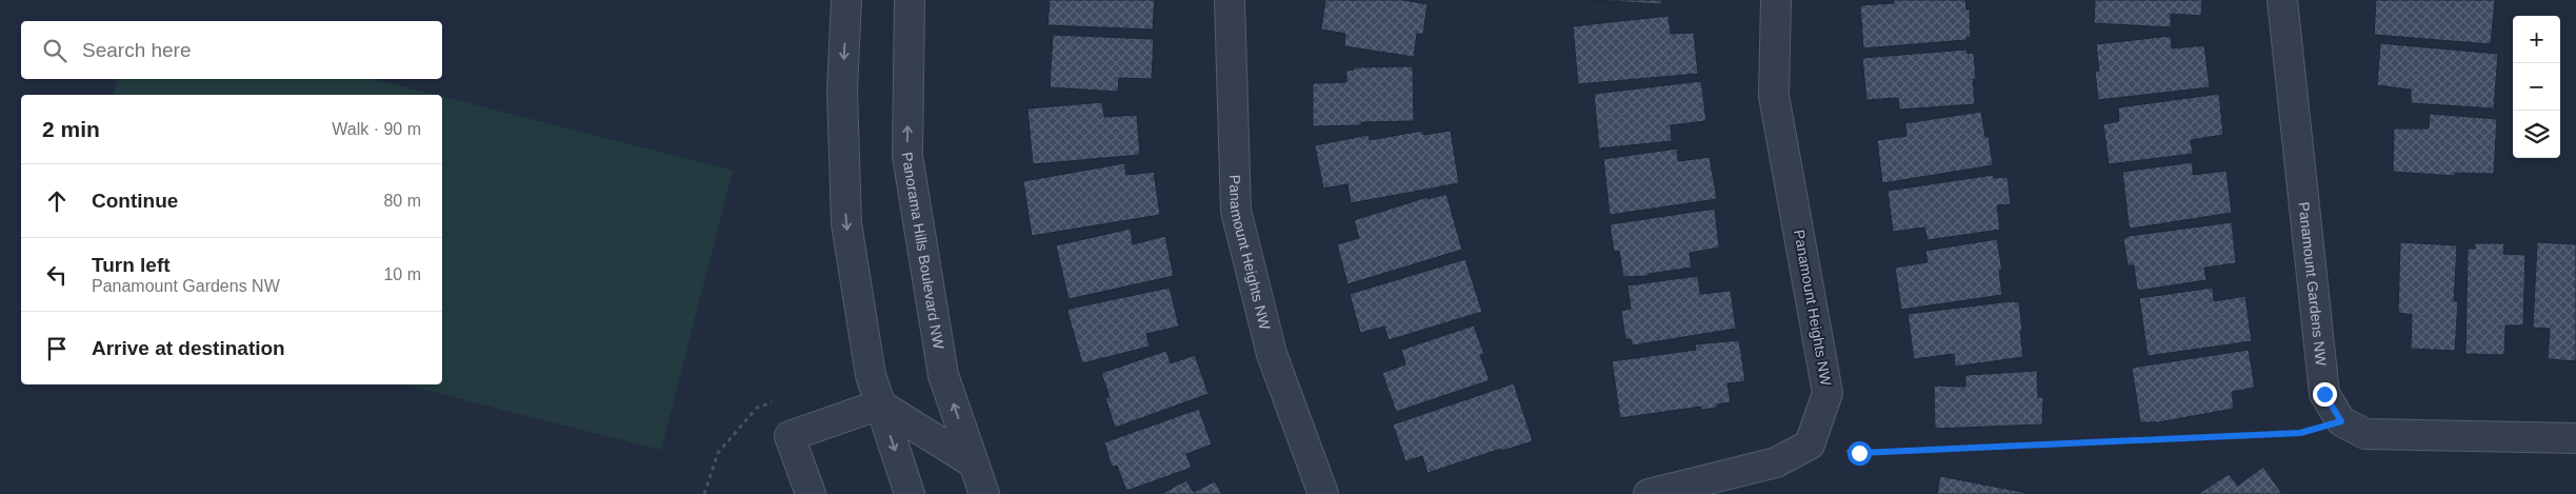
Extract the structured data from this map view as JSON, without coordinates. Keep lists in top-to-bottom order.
{
  "streets": {
    "street": ["Panorama Hills Boulevard NW", "Panamount Heights NW", "Panamount Gardens NW"]
  },
  "page": {
    "map_buttons": ["+", "−"],
    "search": "Search here",
    "heading": ["2 min", "Walk · 90 m"],
    "list": [
      ["Continue", "80 m"],
      ["Turn left", "Panamount Gardens NW", "10 m"],
      "Arrive at destination"
    ]
  }
}
